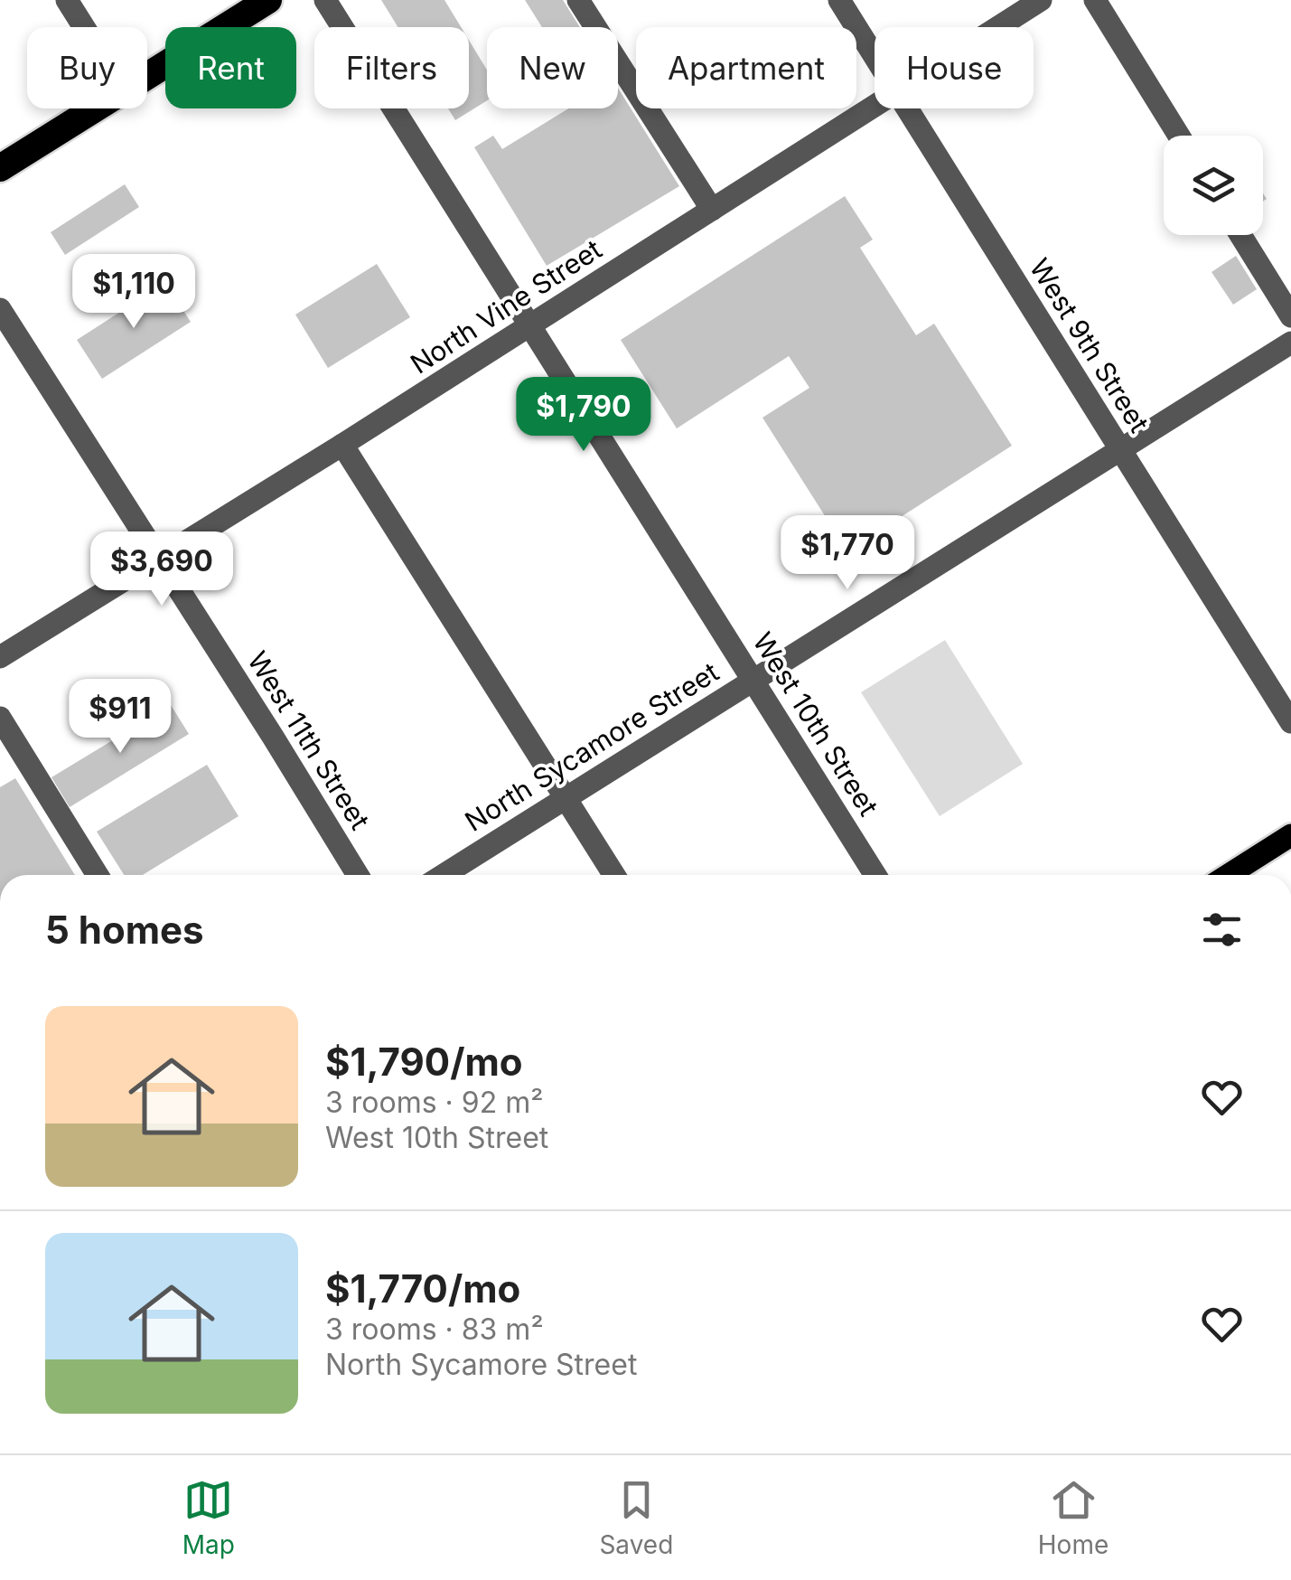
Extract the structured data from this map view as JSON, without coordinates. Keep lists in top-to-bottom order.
{
  "streets": {
    "street": [
      "North Vine Street",
      "West 9th Street",
      "West 10th Street",
      "West 11th Street",
      "North Sycamore Street"
    ]
  },
  "crossings": [
    ["North Vine Street", "West 10th Street"],
    ["North Vine Street", "West 11th Street"],
    ["West 9th Street", "North Sycamore Street"],
    ["West 10th Street", "North Sycamore Street"]
  ],
  "page": {
    "chip": [
      "Buy",
      "Rent",
      "Filters",
      "New",
      "Apartment",
      "House"
    ],
    "price": [
      "$1,110",
      "$1,790",
      "$1,770",
      "$3,690",
      "$911"
    ],
    "heading": "5 homes",
    "list": [
      {
        "name": "$1,790/mo",
        "note": "3 rooms · 92 m² · West 10th Street"
      },
      {
        "name": "$1,770/mo",
        "note": "3 rooms · 83 m² · North Sycamore Street"
      }
    ],
    "tabs": ["Map", "Saved", "Home"]
  }
}
